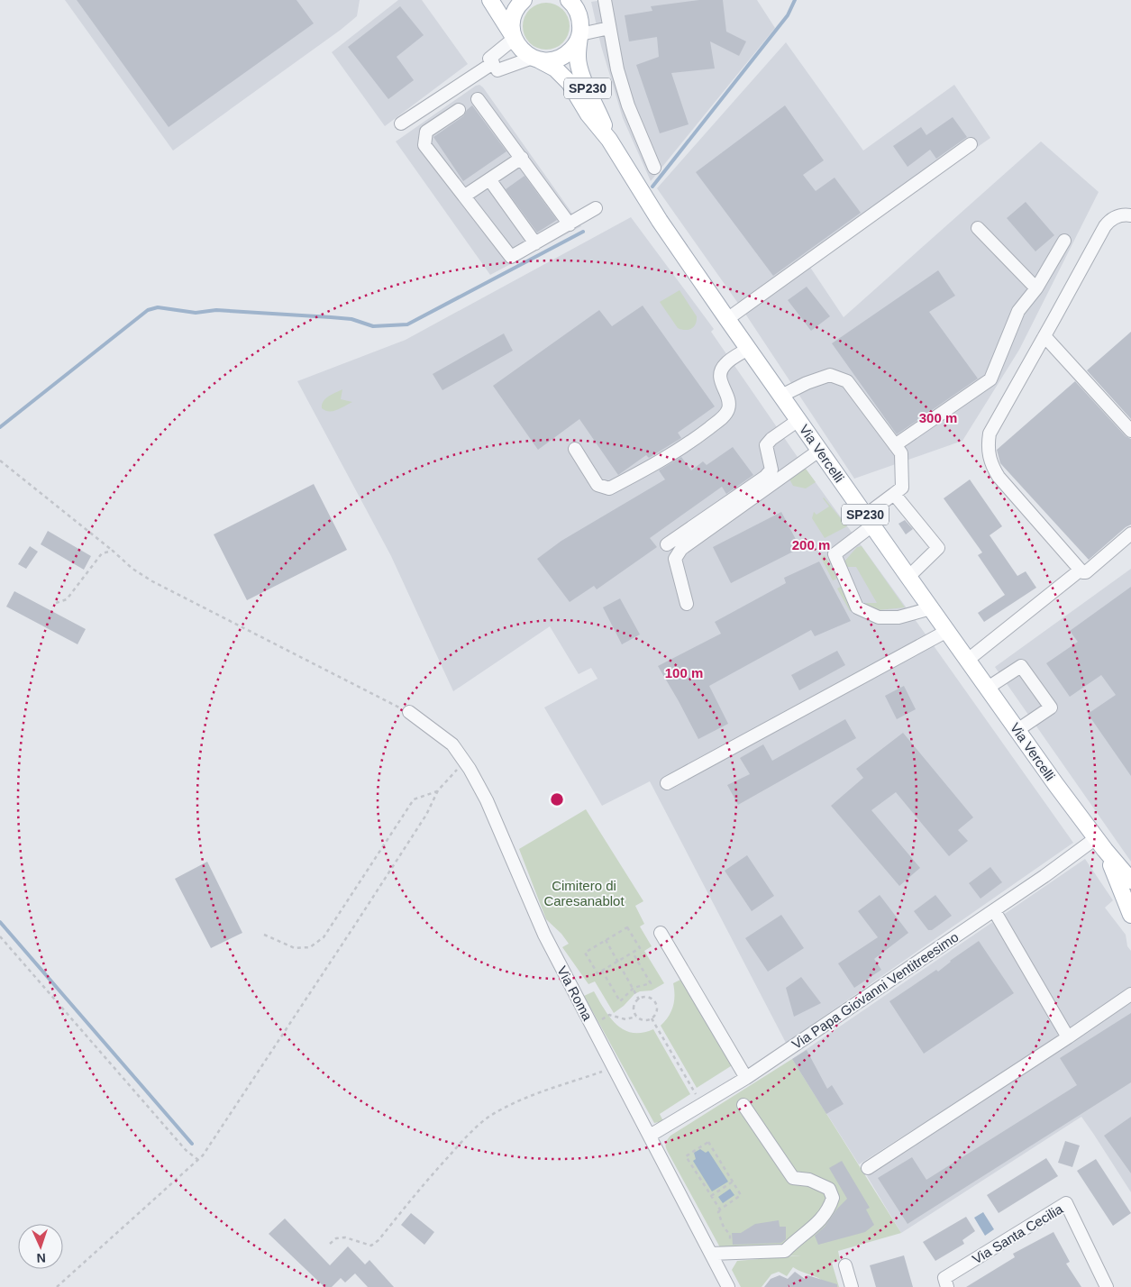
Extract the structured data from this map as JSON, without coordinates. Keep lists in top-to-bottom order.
{
  "streets": {
    "main road": ["SP230", "Via Vercelli"],
    "street": ["Via Papa Giovanni Ventitreesimo", "Via Roma", "Via Santa Cecilia"]
  },
  "crossings": [
    ["SP230", "Via Vercelli"],
    ["Via Vercelli", "Via Papa Giovanni Ventitreesimo"],
    ["Via Papa Giovanni Ventitreesimo", "Via Roma"]
  ],
  "parks": ["Cimitero di Caresanablot"],
  "north": "bottom",
  "rings": ["300 m", "200 m", "100 m"]
}
